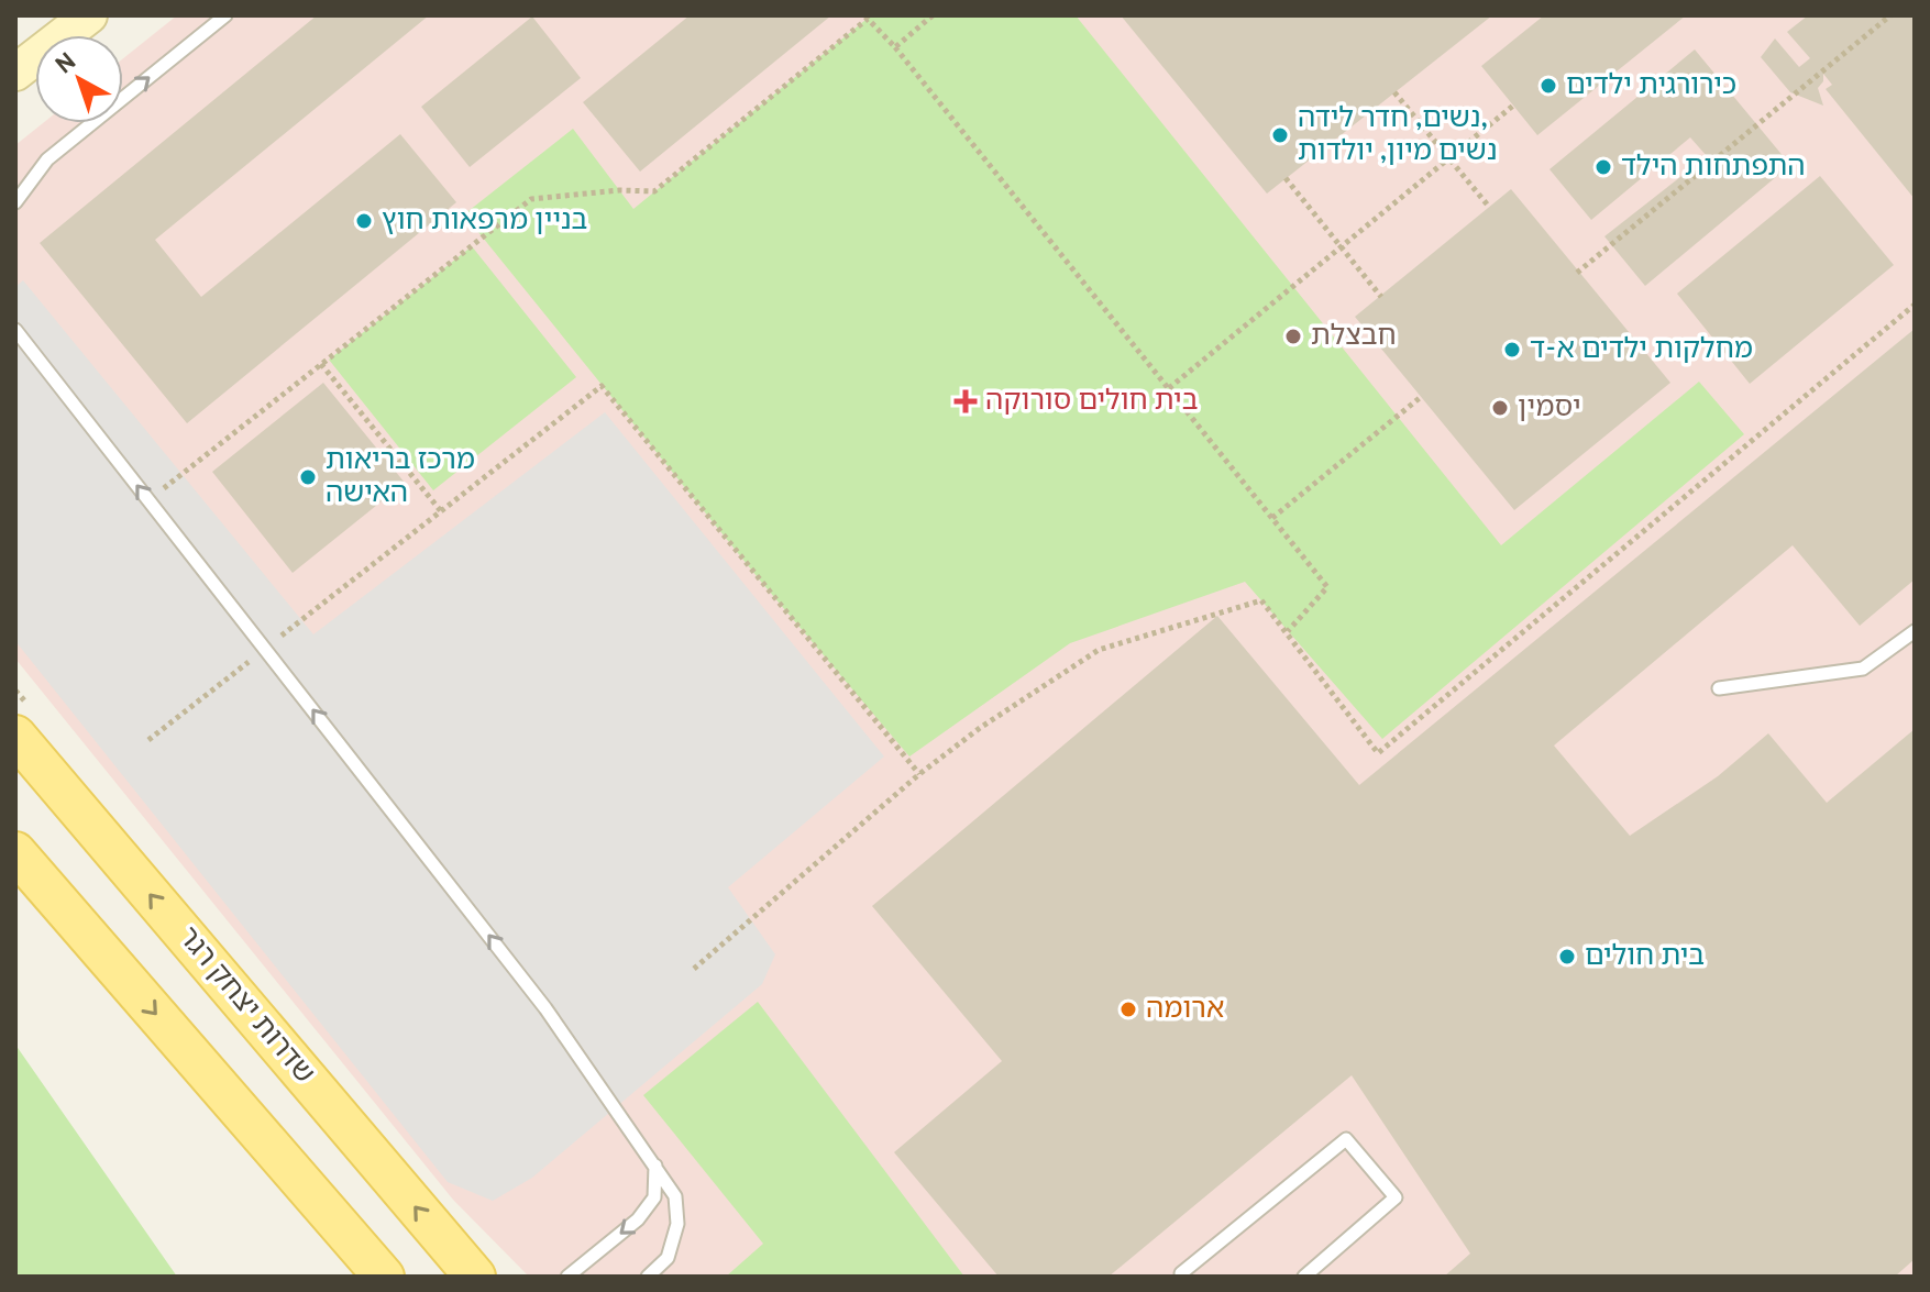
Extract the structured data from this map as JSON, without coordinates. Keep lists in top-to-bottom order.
{
  "streets": {
    "main road": ["שדרות יצחק רגר"]
  },
  "places": {
    "other": [
      "כירורגית ילדים",
      "נשים, חדר לידה, נשים מיון, יולדות",
      "התפתחות הילד",
      "בניין מרפאות חוץ",
      "חבצלת",
      "מחלקות ילדים א-ד",
      "יסמין",
      "מרכז בריאות האישה",
      "בית חולים",
      "ארומה"
    ],
    "health": ["בית חולים סורוקה"]
  },
  "north": "top left"
}
